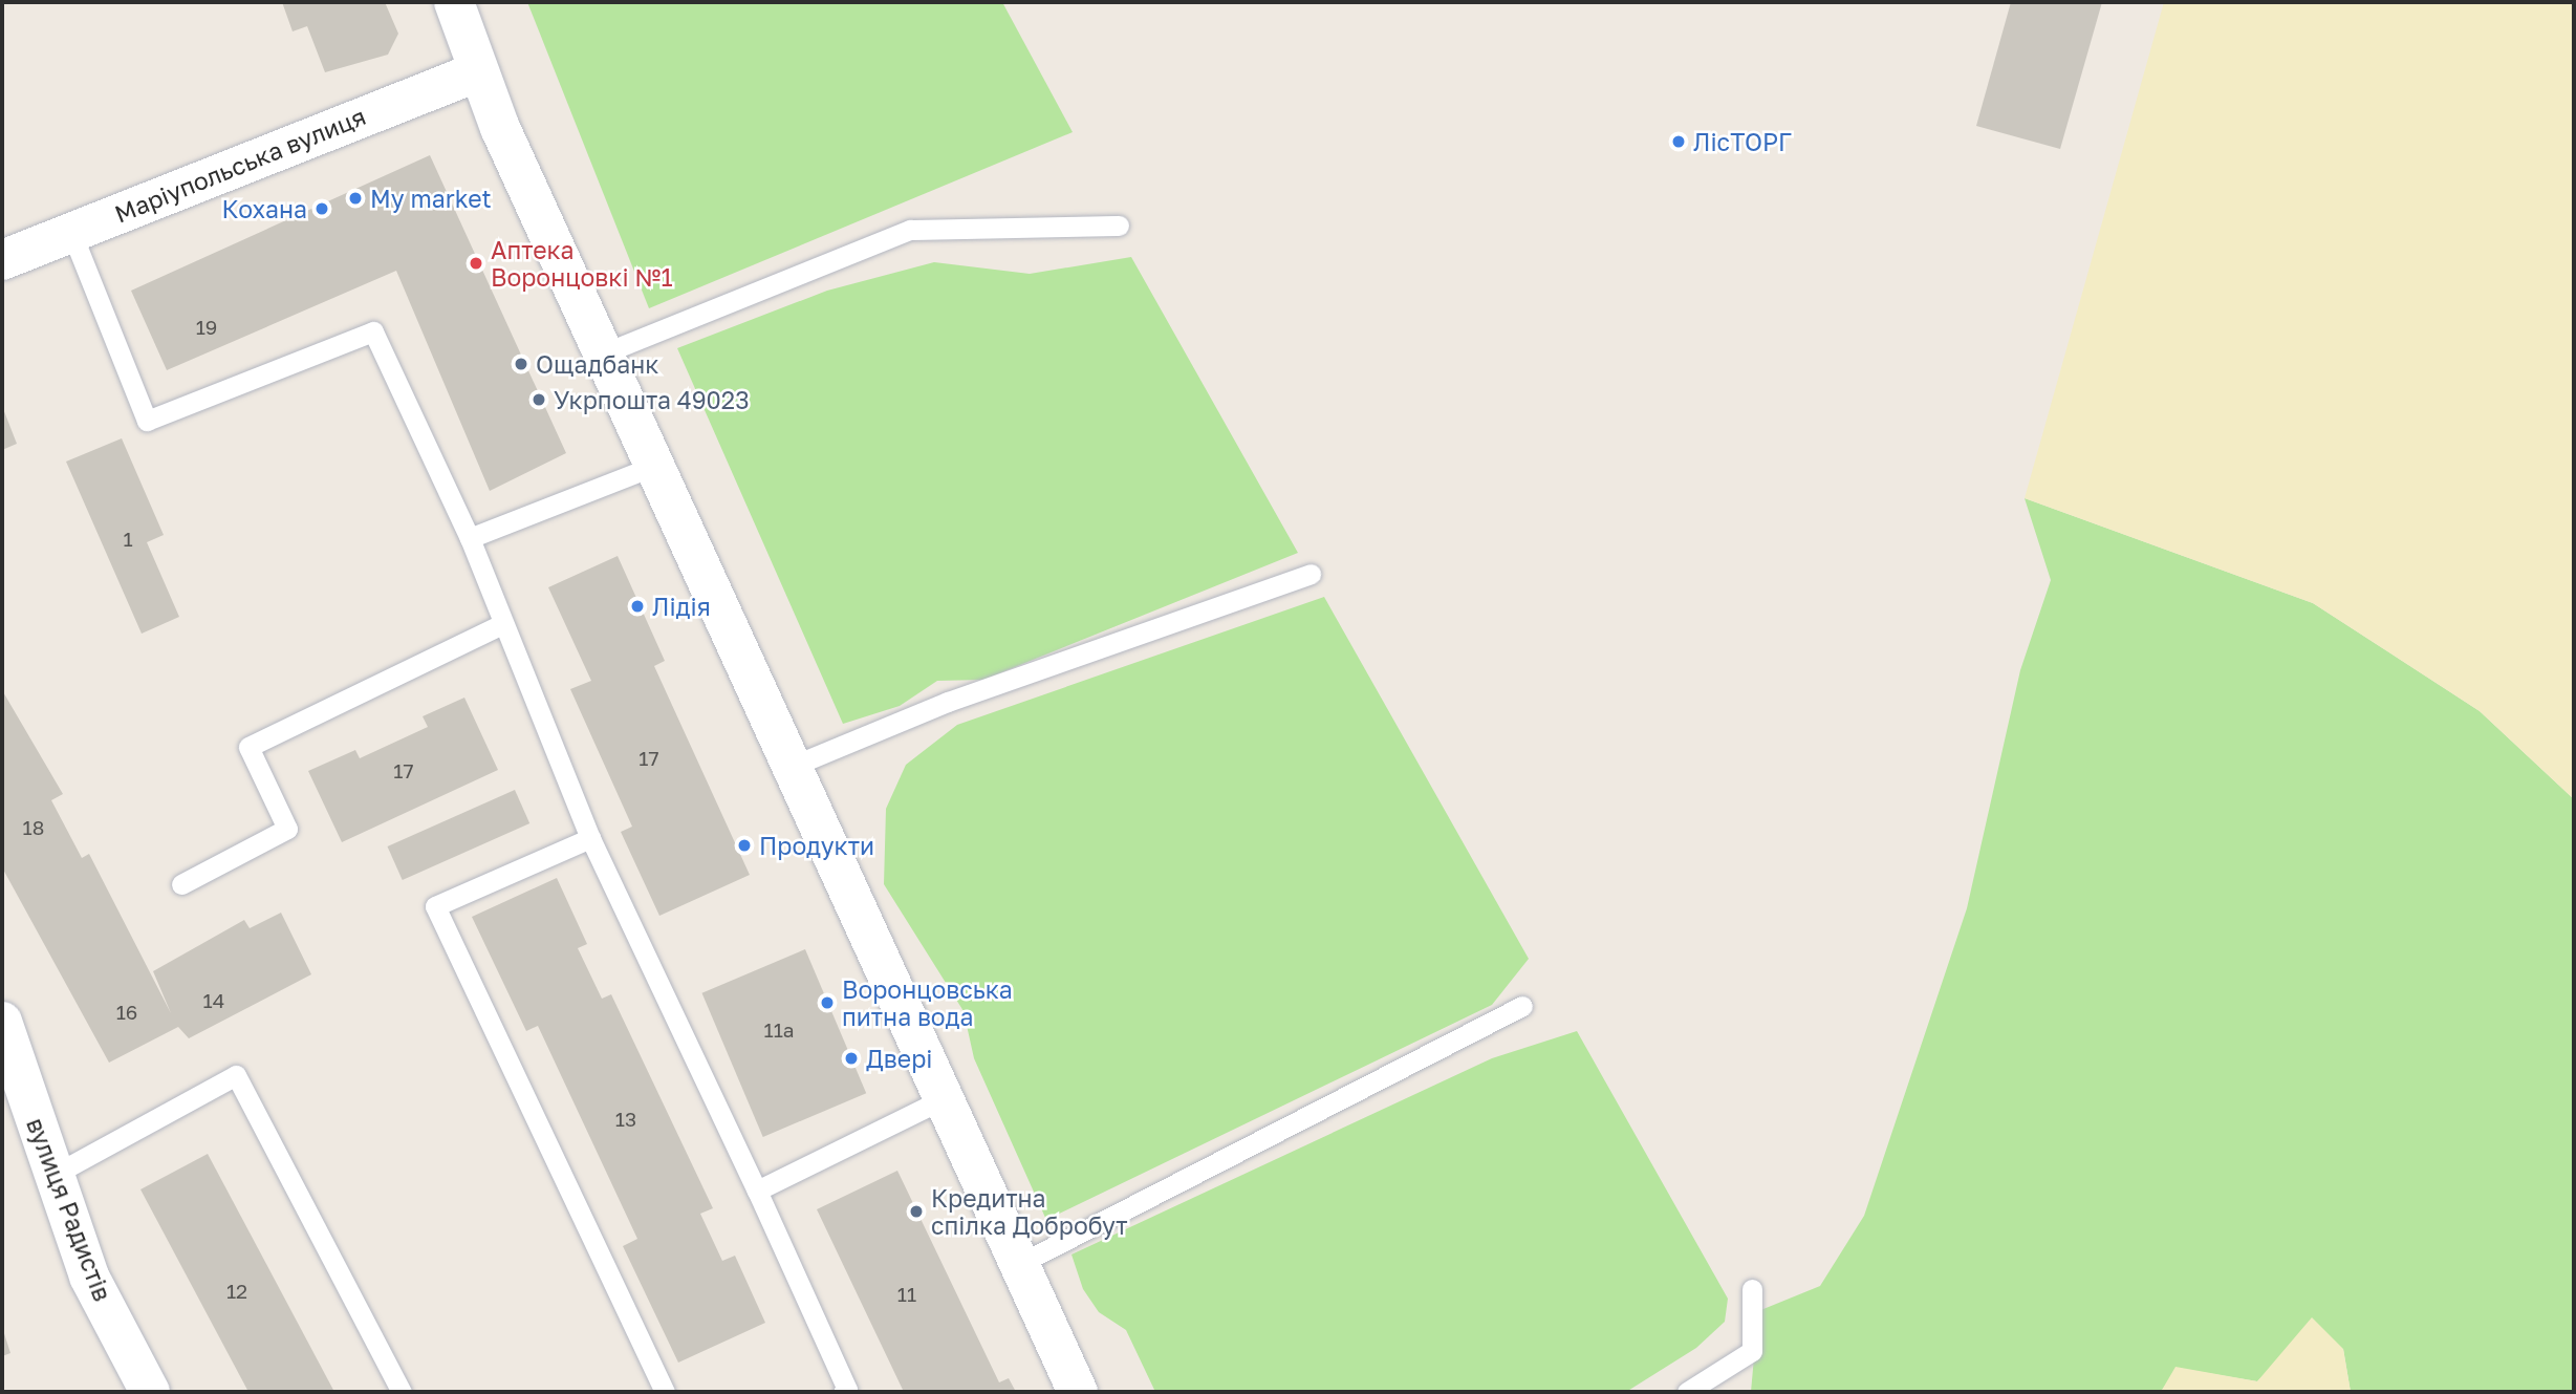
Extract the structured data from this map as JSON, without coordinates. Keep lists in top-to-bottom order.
{
  "streets": {
    "main road": ["Маріупольська вулиця", "вулиця Радистів"]
  },
  "places": [
    "ЛісТОРГ",
    "My market",
    "Кохана",
    "Аптека Воронцовкі №1",
    "Ощадбанк",
    "Укрпошта 49023",
    "Лідія",
    "Продукти",
    "Воронцовська питна вода",
    "Двері",
    "Кредитна спілка Добробут"
  ],
  "house_numbers": [
    "19",
    "1",
    "17",
    "17",
    "18",
    "14",
    "16",
    "11а",
    "13",
    "12",
    "11"
  ]
}
